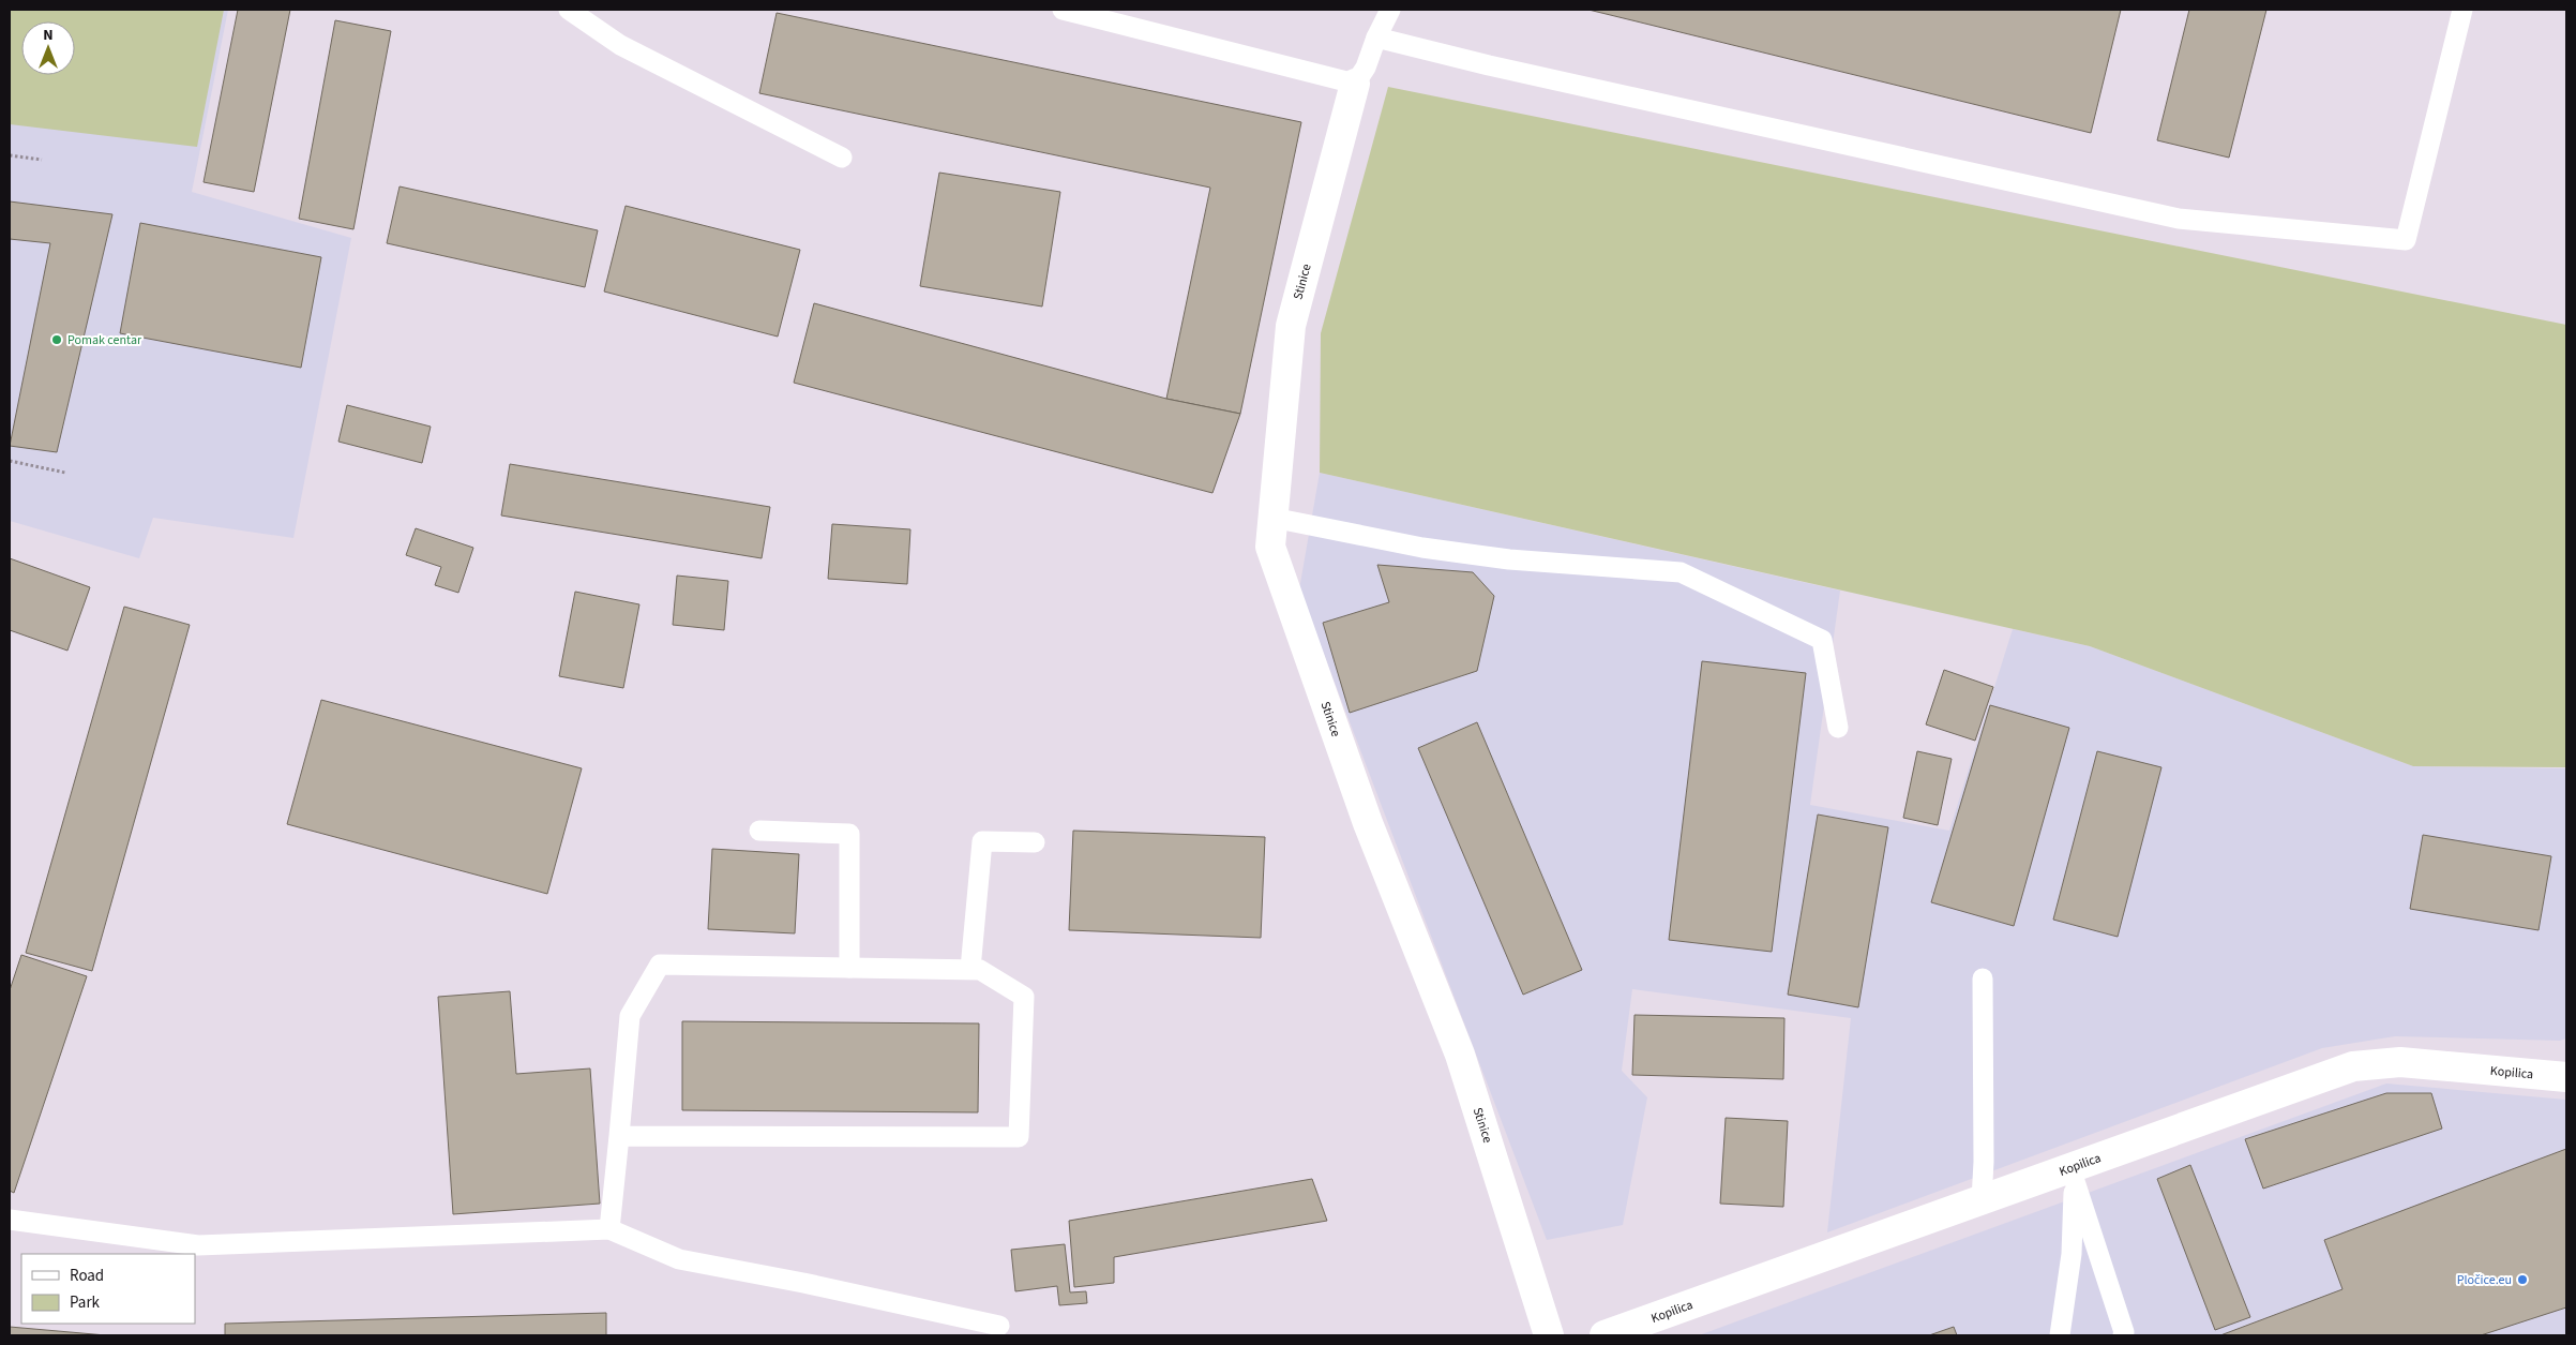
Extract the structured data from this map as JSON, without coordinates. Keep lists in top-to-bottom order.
{
  "streets": {
    "street": ["Stinice", "Kopilica"]
  },
  "places": ["Pomak centar", "Pločice.eu"],
  "legend": ["Road", "Park"],
  "north": "top"
}
